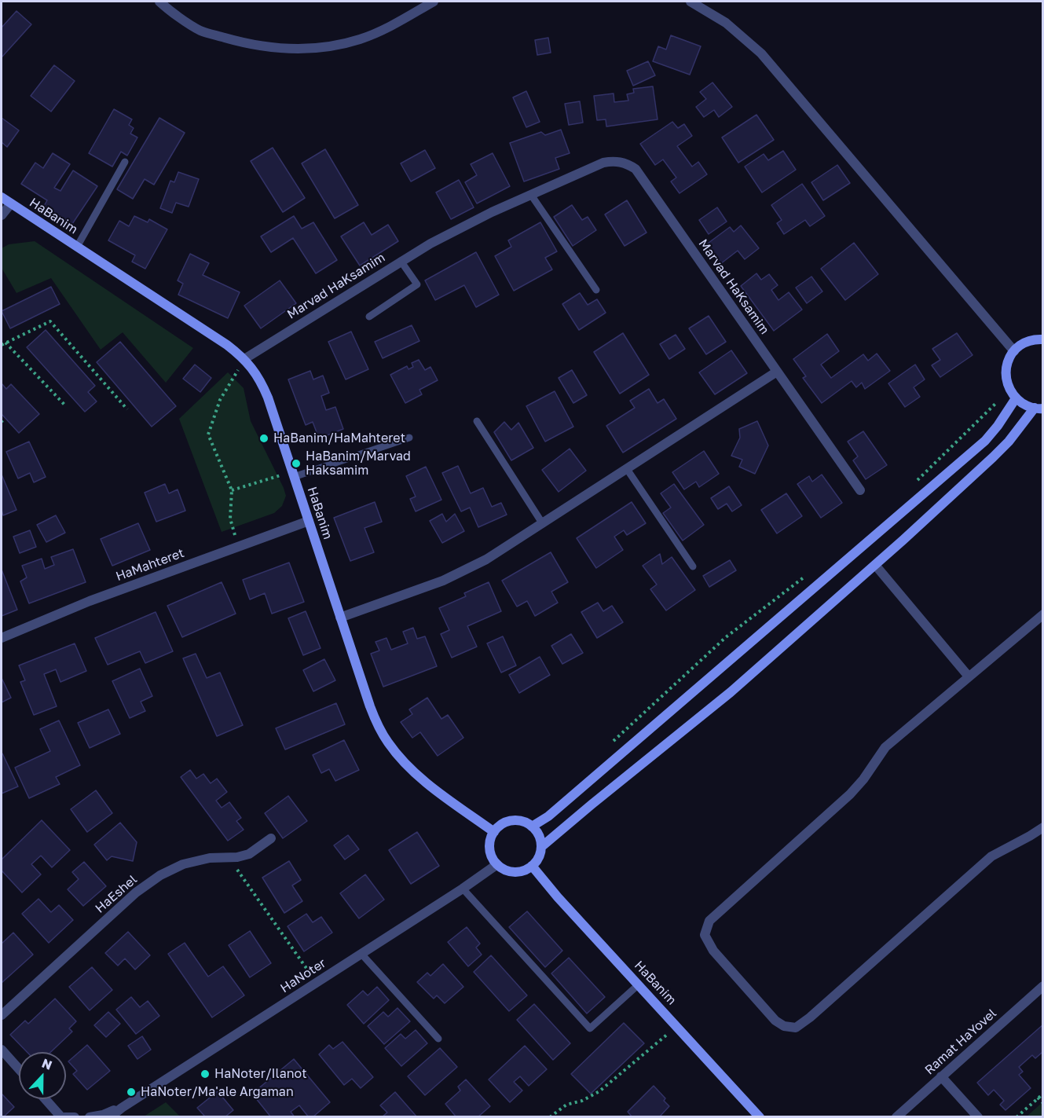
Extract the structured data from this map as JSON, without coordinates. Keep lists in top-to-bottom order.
{
  "streets": {
    "street": [
      "HaBanim",
      "Marvad HaKsamim",
      "HaMahteret",
      "HaEshel",
      "HaNoter",
      "Ramat HaYovel"
    ]
  },
  "crossings": [
    ["HaBanim", "Marvad HaKsamim"],
    ["HaBanim", "HaMahteret"],
    ["HaBanim", "HaNoter"]
  ],
  "places": [
    "HaBanim/HaMahteret",
    "HaBanim/Marvad Haksamim",
    "HaNoter/Ilanot",
    "HaNoter/Ma'ale Argaman"
  ],
  "north": "top"
}
